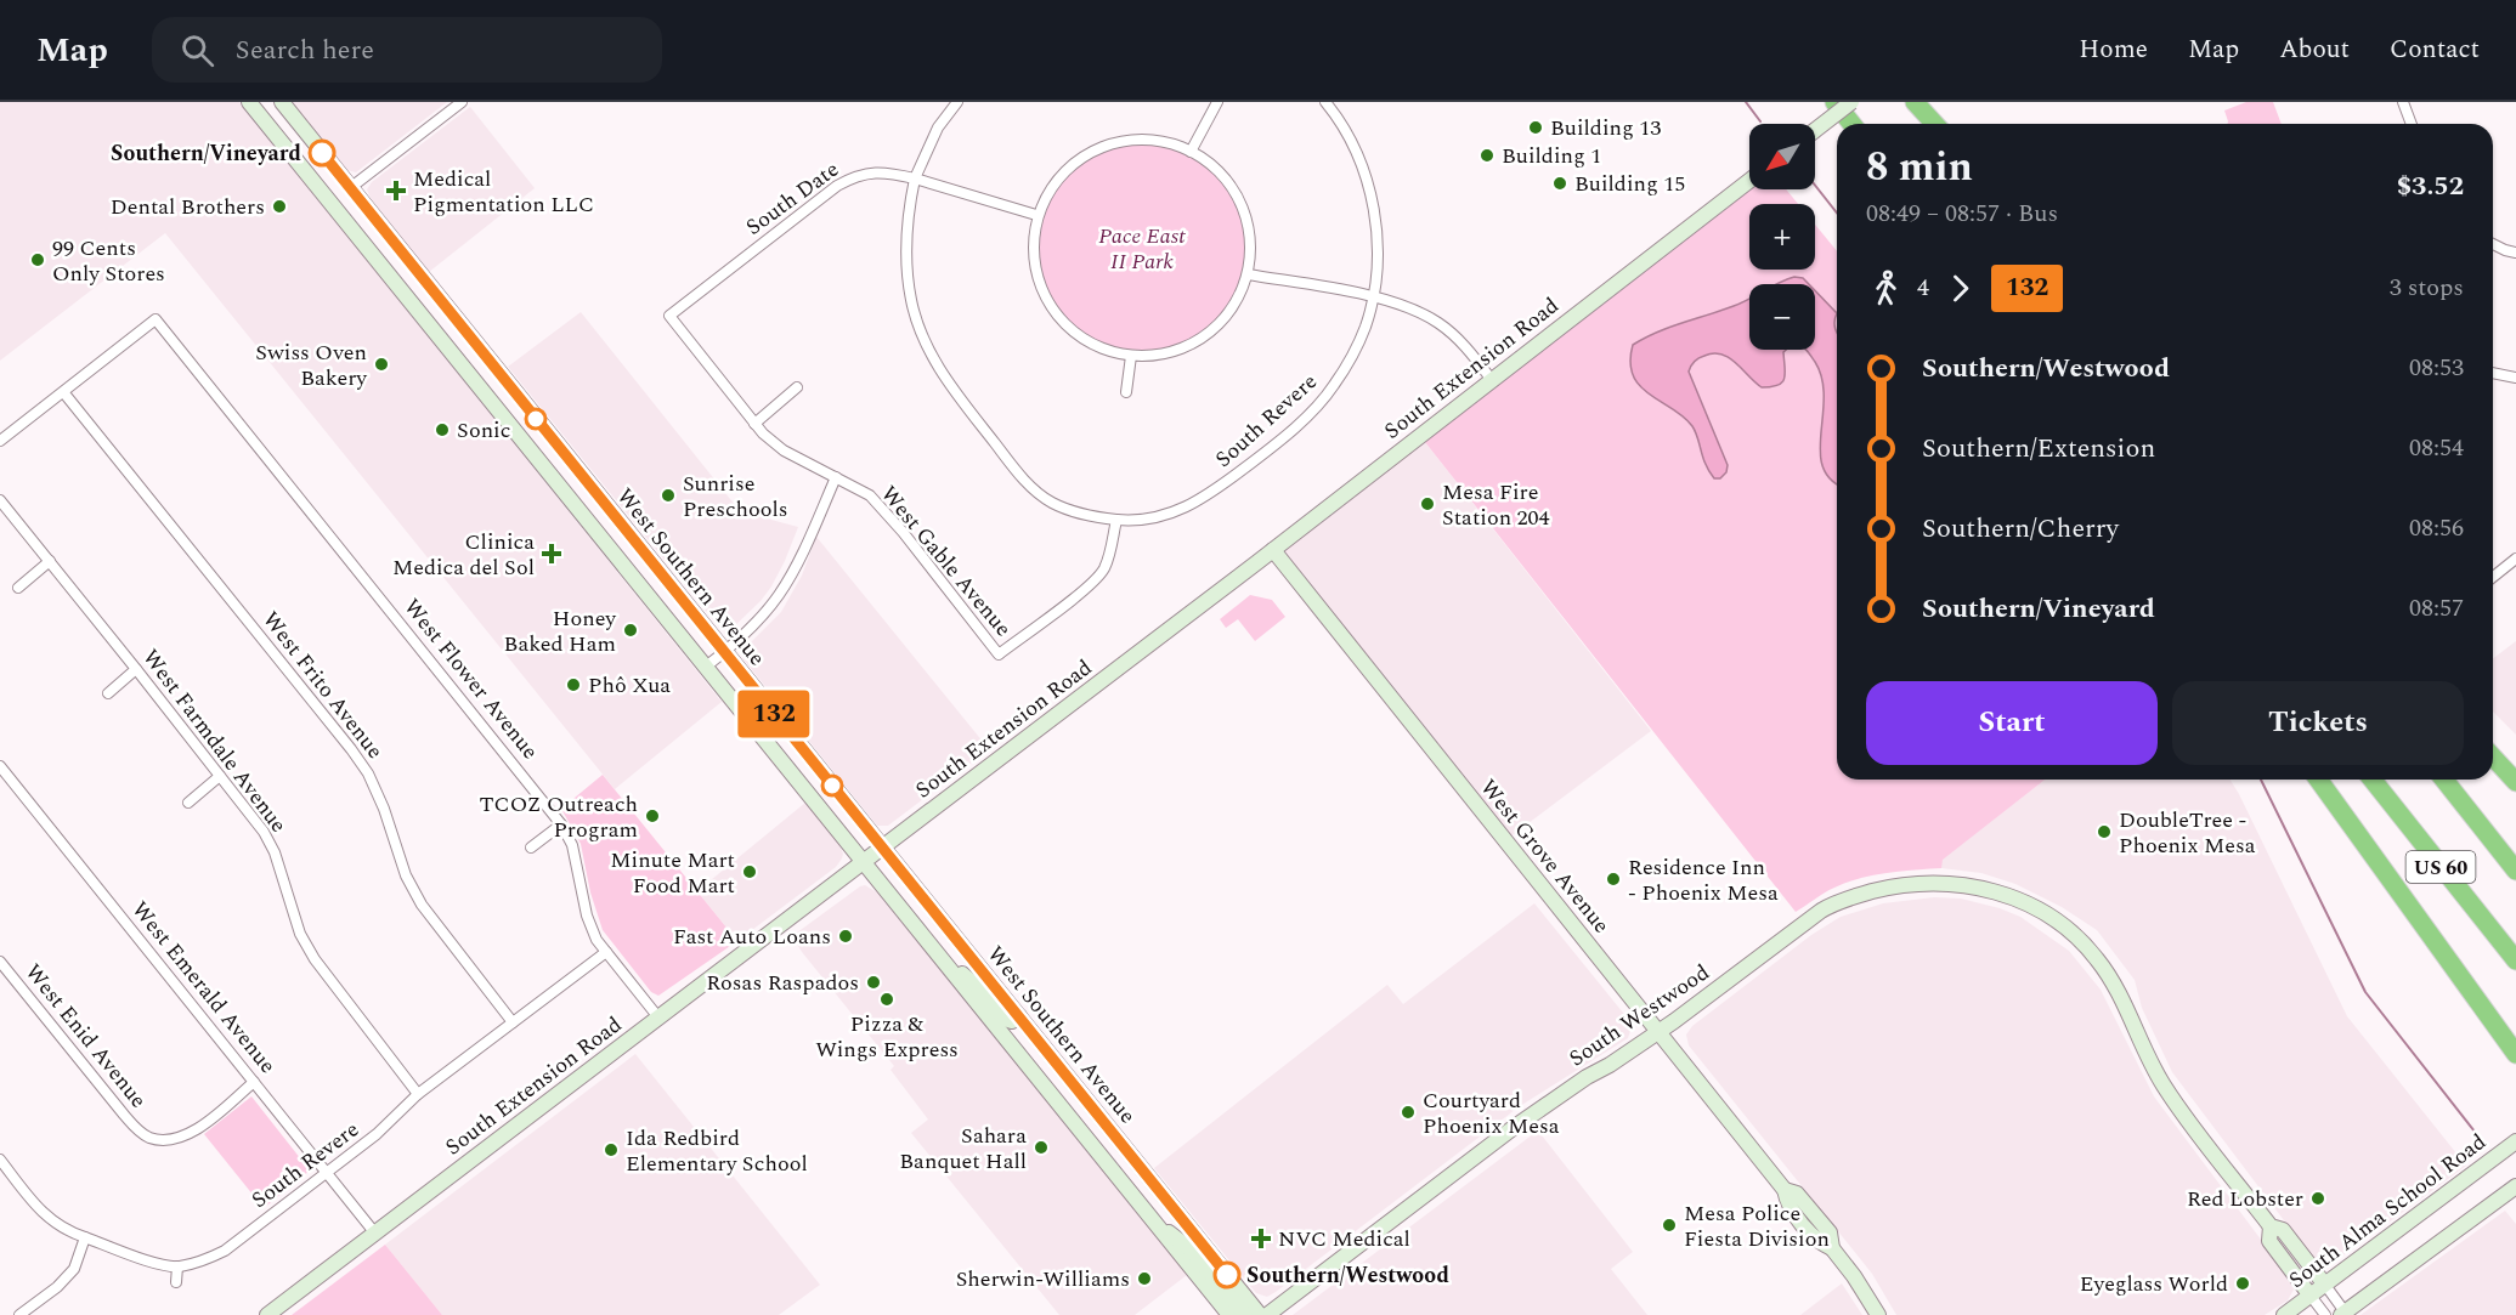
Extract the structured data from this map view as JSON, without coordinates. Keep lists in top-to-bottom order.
{
  "streets": {
    "highway": ["US 60"],
    "street": [
      "South Date",
      "South Extension Road",
      "South Revere",
      "West Gable Avenue",
      "West Southern Avenue",
      "West Flower Avenue",
      "West Frito Avenue",
      "West Farmdale Avenue",
      "West Grove Avenue",
      "West Emerald Avenue",
      "South Westwood",
      "West Enid Avenue",
      "South Alma School Road"
    ]
  },
  "crossings": [
    ["South Date", "South Revere"],
    ["South Date", "West Gable Avenue"],
    ["South Extension Road", "West Southern Avenue"],
    ["South Extension Road", "West Flower Avenue"],
    ["South Extension Road", "West Grove Avenue"],
    ["South Extension Road", "West Emerald Avenue"],
    ["South Revere", "West Gable Avenue"],
    ["South Revere", "West Flower Avenue"],
    ["South Revere", "West Frito Avenue"],
    ["South Revere", "West Farmdale Avenue"],
    ["South Revere", "West Emerald Avenue"],
    ["West Flower Avenue", "West Frito Avenue"],
    ["West Grove Avenue", "South Westwood"],
    ["West Emerald Avenue", "West Enid Avenue"]
  ],
  "parks": ["Pace East II Park"],
  "places": {
    "other": [
      "Building 13",
      "Southern/Vineyard",
      "Building 1",
      "Building 15",
      "Dental Brothers",
      "99 Cents Only Stores",
      "Swiss Oven Bakery",
      "Sonic",
      "Sunrise Preschools",
      "Mesa Fire Station 204",
      "Honey Baked Ham",
      "Phô Xua",
      "TCOZ Outreach Program",
      "DoubleTree - Phoenix Mesa",
      "Minute Mart Food Mart",
      "Residence Inn - Phoenix Mesa",
      "Fast Auto Loans",
      "Rosas Raspados",
      "Pizza & Wings Express",
      "Courtyard Phoenix Mesa",
      "Sahara Banquet Hall",
      "Ida Redbird Elementary School",
      "Red Lobster",
      "Mesa Police Fiesta Division",
      "Southern/Westwood",
      "Sherwin-Williams",
      "Eyeglass World"
    ],
    "health": ["Medical Pigmentation LLC", "Clinica Medica del Sol", "NVC Medical"]
  },
  "lines": ["bus line 132"],
  "north": "bottom left",
  "page": {
    "header": "Map",
    "search": "Search here",
    "nav": [
      "Home",
      "Map",
      "About",
      "Contact"
    ],
    "on_map": "132",
    "map_buttons": ["+", "−"],
    "heading": ["8 min", "08:49 – 08:57 · Bus", "$3.52"],
    "legs": ["4", "132", "3 stops"],
    "list": [
      {
        "name": "Southern/Westwood",
        "value": "08:53"
      },
      {
        "name": "Southern/Extension",
        "value": "08:54"
      },
      {
        "name": "Southern/Cherry",
        "value": "08:56"
      },
      {
        "name": "Southern/Vineyard",
        "value": "08:57"
      }
    ],
    "buttons": ["Start", "Tickets"]
  }
}
